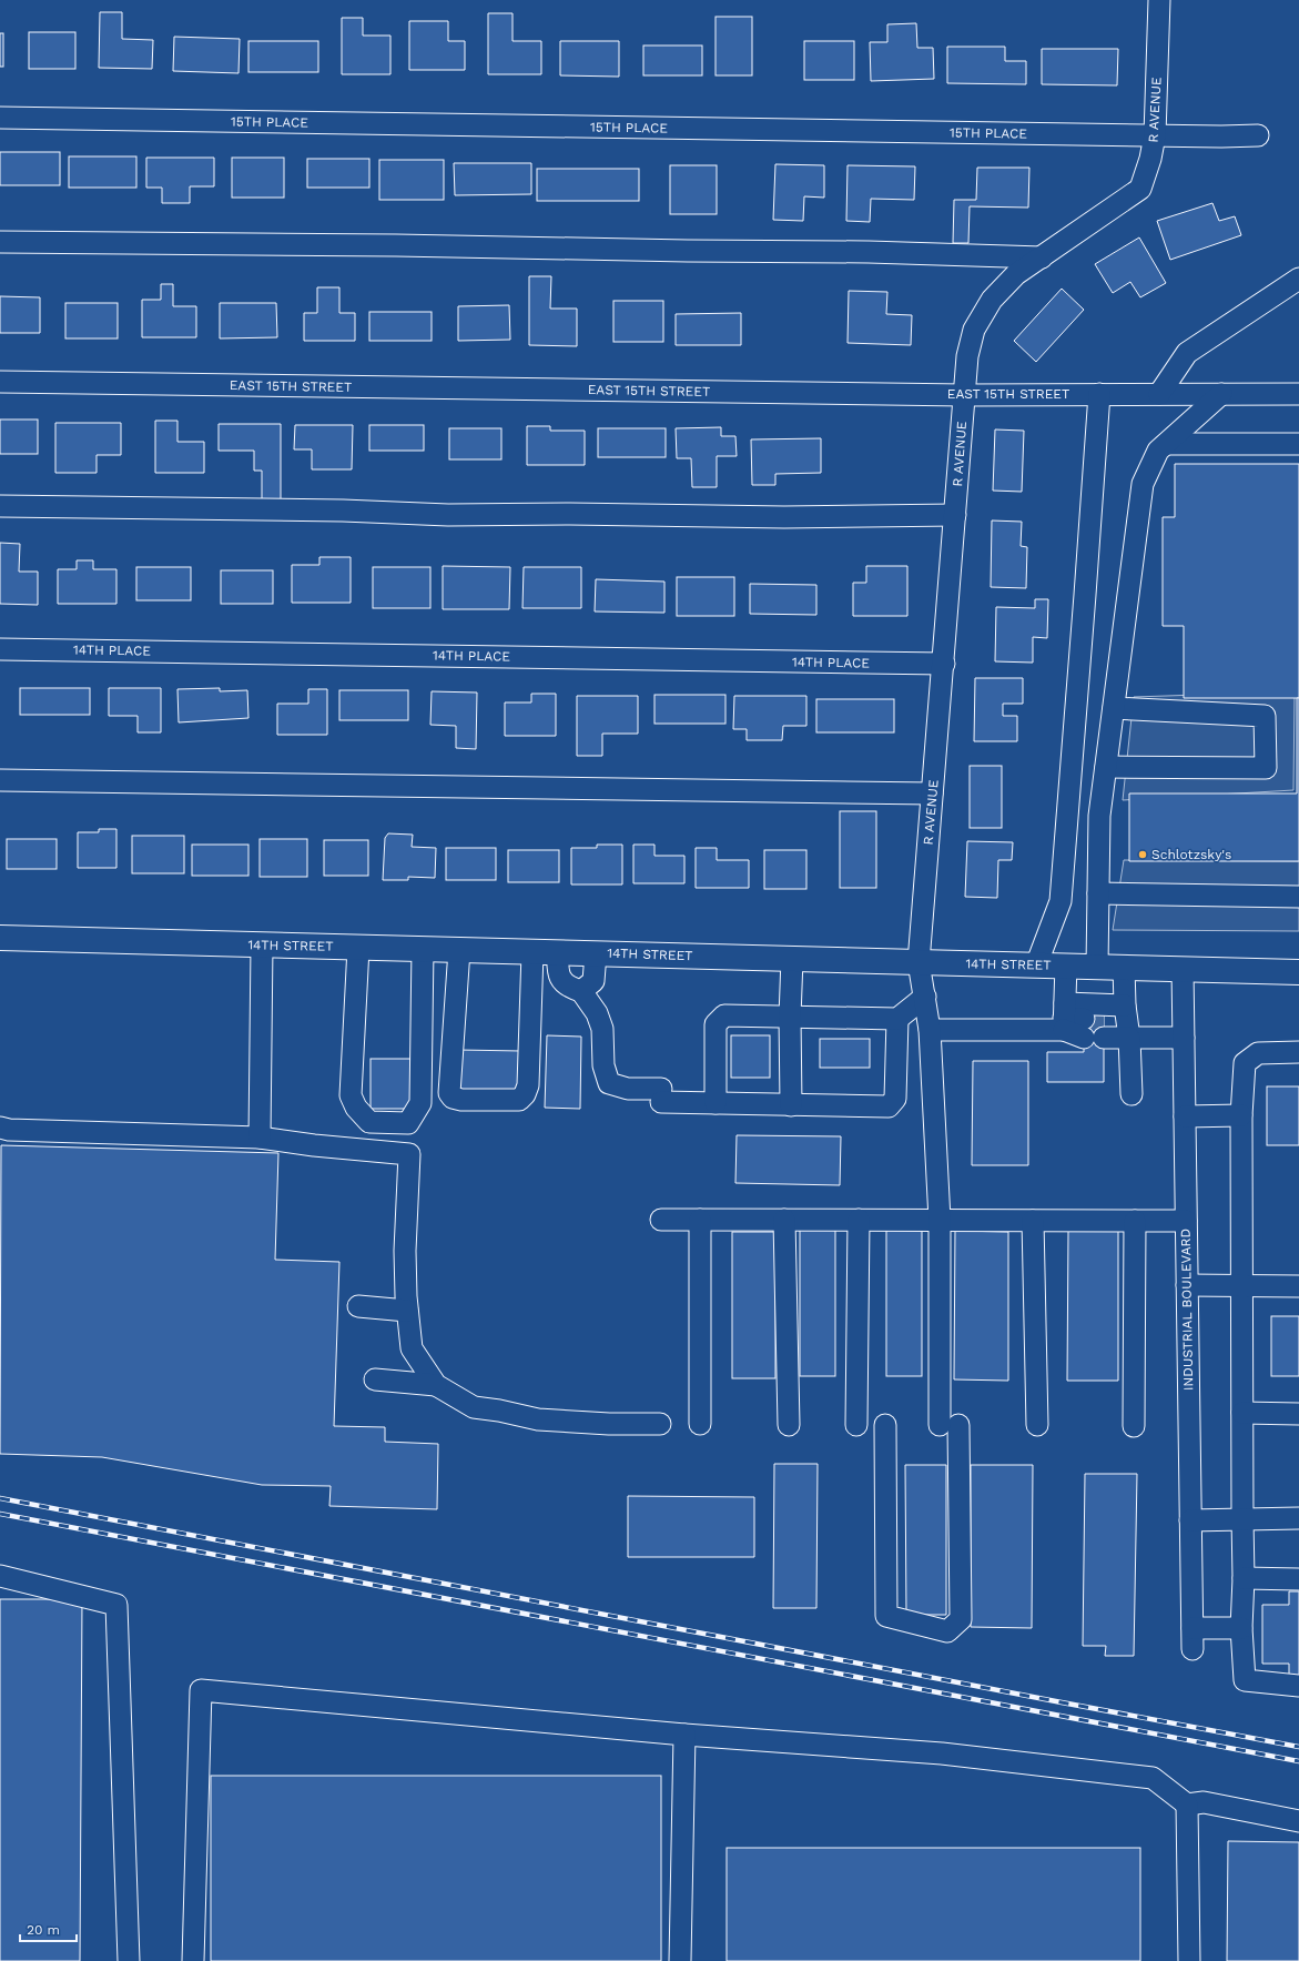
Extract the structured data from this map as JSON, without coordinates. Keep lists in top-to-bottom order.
{
  "streets": {
    "main road": ["14TH STREET"],
    "street": [
      "R AVENUE",
      "15TH PLACE",
      "EAST 15TH STREET",
      "14TH PLACE",
      "INDUSTRIAL BOULEVARD"
    ]
  },
  "crossings": [
    ["R AVENUE", "15TH PLACE"],
    ["R AVENUE", "EAST 15TH STREET"],
    ["R AVENUE", "14TH PLACE"],
    ["R AVENUE", "14TH STREET"],
    ["14TH STREET", "INDUSTRIAL BOULEVARD"]
  ],
  "places": ["Schlotzsky's"],
  "scale_bar": "20 m"
}
